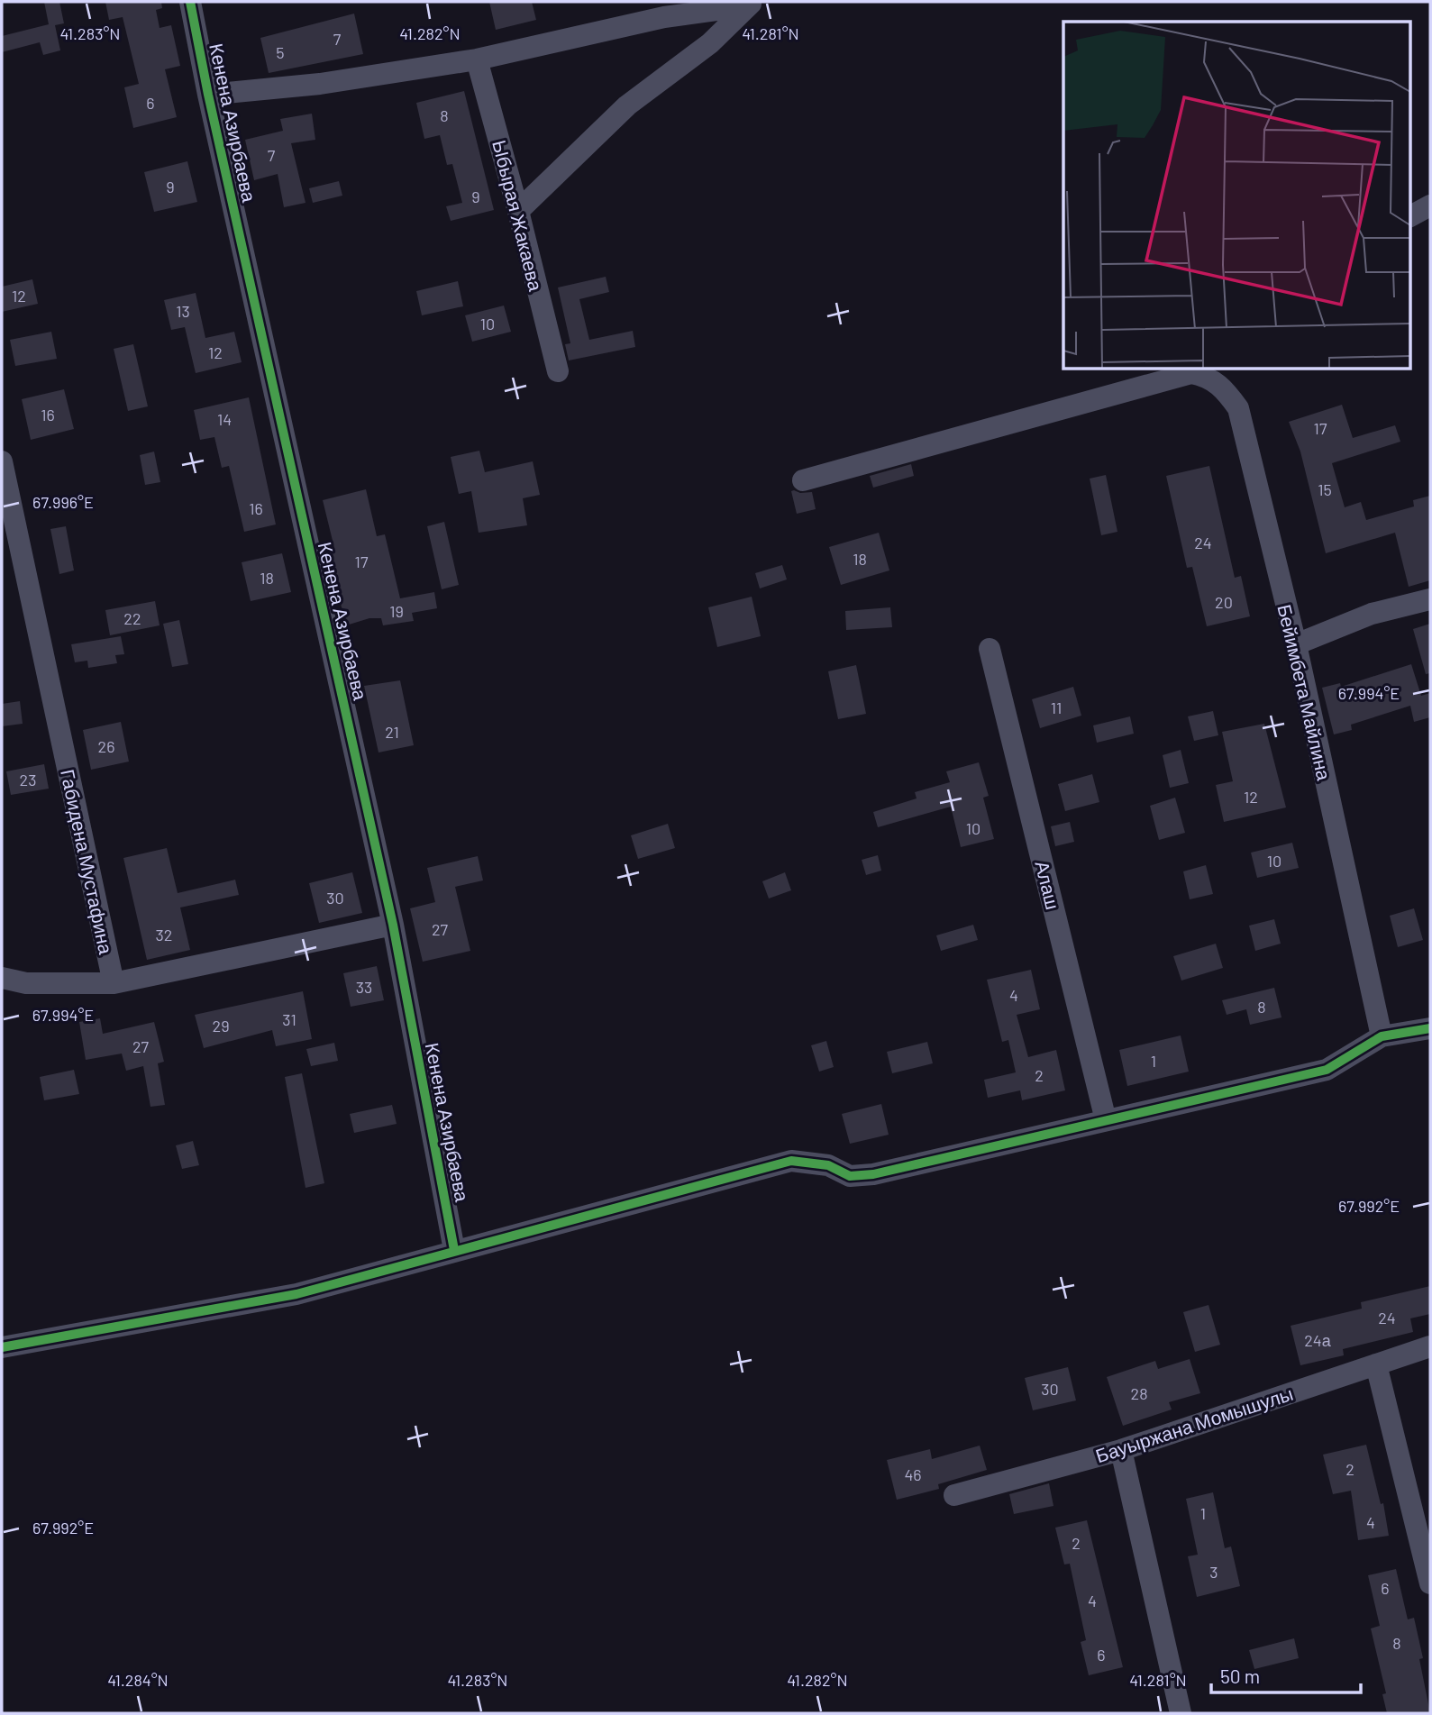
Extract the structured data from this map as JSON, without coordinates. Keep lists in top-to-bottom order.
{
  "streets": {
    "street": [
      "Кенена Азирбаева",
      "Ыбырая Жакаева",
      "Бейимбета Майлина",
      "Габидена Мустафина",
      "Алаш",
      "Бауыржана Момышулы"
    ]
  },
  "house_numbers": [
    "7",
    "5",
    "6",
    "8",
    "7",
    "9",
    "9",
    "12",
    "13",
    "10",
    "12",
    "16",
    "14",
    "17",
    "15",
    "16",
    "24",
    "18",
    "17",
    "18",
    "20",
    "19",
    "22",
    "11",
    "21",
    "26",
    "23",
    "12",
    "10",
    "10",
    "30",
    "27",
    "32",
    "33",
    "4",
    "8",
    "31",
    "29",
    "27",
    "1",
    "2",
    "24",
    "24а",
    "30",
    "28",
    "2",
    "46",
    "1",
    "4",
    "2",
    "3",
    "6",
    "4",
    "8",
    "6"
  ],
  "scale_bar": "50 m",
  "coordinates": [
    "41.283°N",
    "41.282°N",
    "41.281°N",
    "67.996°E",
    "67.994°E",
    "67.992°E",
    "41.284°N"
  ]
}
